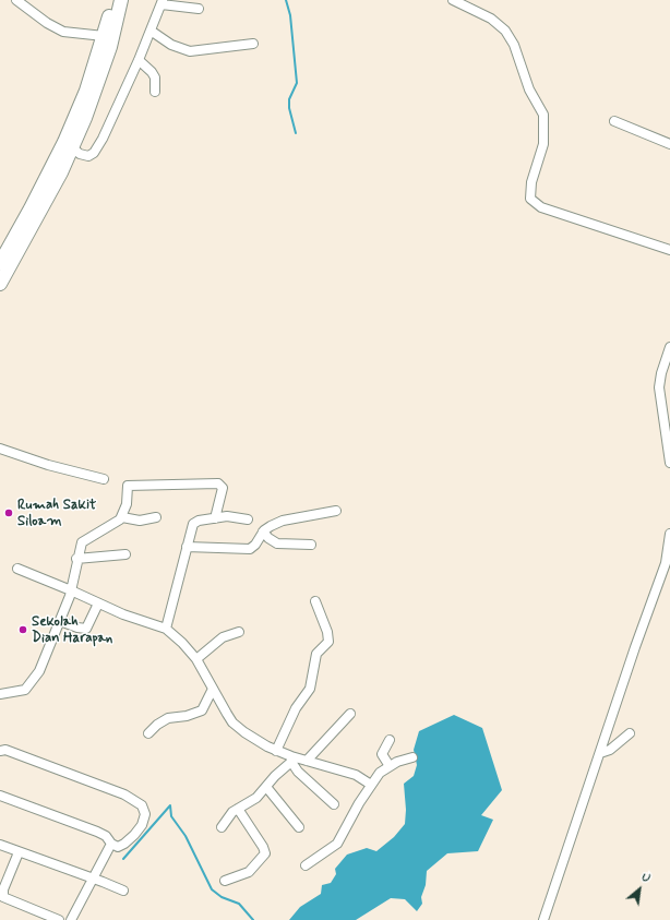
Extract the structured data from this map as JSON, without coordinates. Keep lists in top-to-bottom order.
{
  "places": ["Rumah Sakit Siloam", "Sekolah Dian Harapan"],
  "north": "top right"
}
